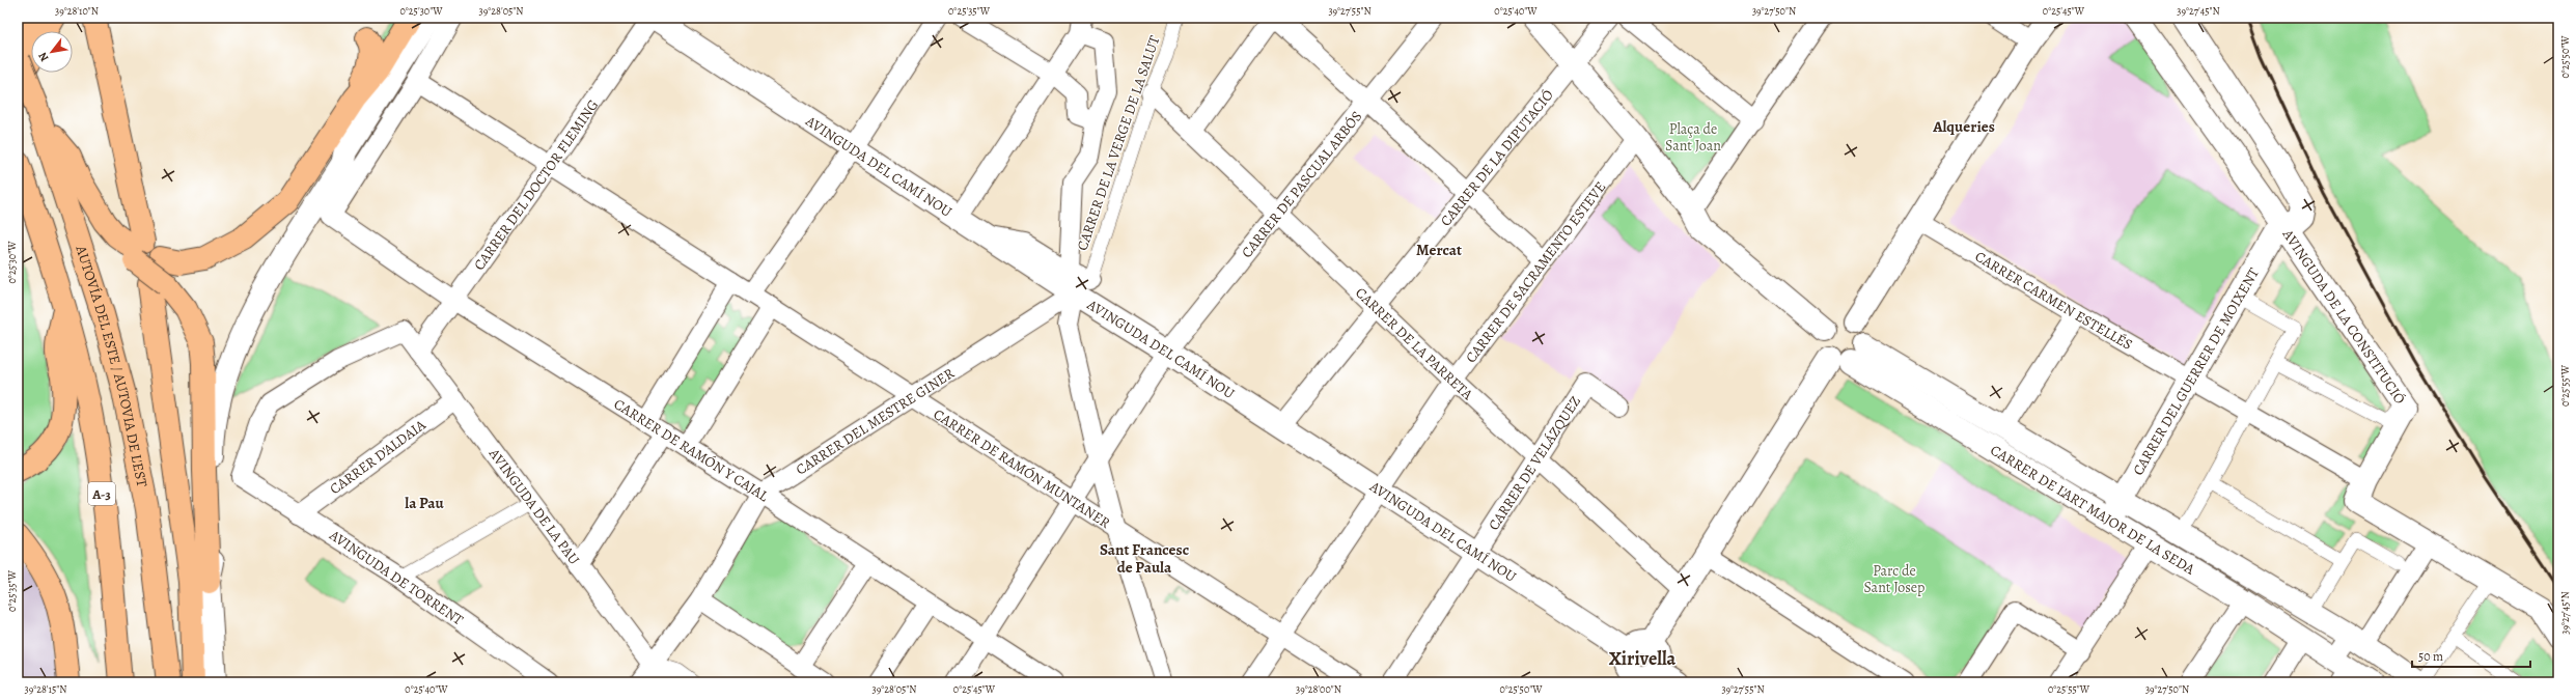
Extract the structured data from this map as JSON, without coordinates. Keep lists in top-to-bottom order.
{
  "streets": {
    "highway": ["AUTOVÍA DEL ESTE / AUTOVIA DE L'EST", "A-3"],
    "street": [
      "CARRER DE LA VERGE DE LA SALUT",
      "CARRER DE LA DIPUTACIÓ",
      "AVINGUDA DEL CAMÍ NOU",
      "CARRER DEL DOCTOR FLEMING",
      "CARRER DE PASCUAL ARBÓS",
      "CARRER DE SACRAMENTO ESTEVE",
      "CARRER CARMEN ESTELLÉS",
      "AVINGUDA DE LA CONSTITUCIÓ",
      "CARRER DE LA PARRETA",
      "CARRER DEL GUERRER DE MOIXENT",
      "CARRER DEL MESTRE GINER",
      "CARRER DE RAMÓN Y CAJAL",
      "CARRER D'ALDAIA",
      "CARRER DE VELÁZQUEZ",
      "CARRER DE RAMÓN MUNTANER",
      "AVINGUDA DE LA PAU",
      "CARRER DE L'ART MAJOR DE LA SEDA",
      "AVINGUDA DE TORRENT"
    ]
  },
  "crossings": [
    ["CARRER DE LA VERGE DE LA SALUT", "AVINGUDA DEL CAMÍ NOU"],
    ["CARRER DE LA VERGE DE LA SALUT", "CARRER DE LA PARRETA"],
    ["CARRER DE LA VERGE DE LA SALUT", "CARRER DEL MESTRE GINER"],
    ["CARRER DE LA DIPUTACIÓ", "AVINGUDA DEL CAMÍ NOU"],
    ["CARRER DE LA DIPUTACIÓ", "CARRER DE LA PARRETA"],
    ["AVINGUDA DEL CAMÍ NOU", "CARRER DEL DOCTOR FLEMING"],
    ["AVINGUDA DEL CAMÍ NOU", "CARRER DE PASCUAL ARBÓS"],
    ["AVINGUDA DEL CAMÍ NOU", "CARRER DE SACRAMENTO ESTEVE"],
    ["AVINGUDA DEL CAMÍ NOU", "CARRER DEL MESTRE GINER"],
    ["AVINGUDA DEL CAMÍ NOU", "CARRER DE VELÁZQUEZ"],
    ["CARRER DEL DOCTOR FLEMING", "CARRER DE RAMÓN Y CAJAL"],
    ["CARRER DEL DOCTOR FLEMING", "AVINGUDA DE LA PAU"],
    ["CARRER DE PASCUAL ARBÓS", "CARRER DE LA PARRETA"],
    ["CARRER DE PASCUAL ARBÓS", "CARRER DE RAMÓN Y CAJAL"],
    ["CARRER DE PASCUAL ARBÓS", "CARRER DE RAMÓN MUNTANER"],
    ["CARRER DE SACRAMENTO ESTEVE", "CARRER DE LA PARRETA"],
    ["CARRER DE SACRAMENTO ESTEVE", "CARRER DE RAMÓN MUNTANER"],
    ["CARRER CARMEN ESTELLÉS", "AVINGUDA DE LA CONSTITUCIÓ"],
    ["CARRER CARMEN ESTELLÉS", "CARRER DEL GUERRER DE MOIXENT"],
    ["AVINGUDA DE LA CONSTITUCIÓ", "CARRER DEL GUERRER DE MOIXENT"],
    ["CARRER DE LA PARRETA", "CARRER DE VELÁZQUEZ"],
    ["CARRER DEL GUERRER DE MOIXENT", "CARRER DE L'ART MAJOR DE LA SEDA"],
    ["CARRER DEL MESTRE GINER", "CARRER DE RAMÓN Y CAJAL"],
    ["CARRER DEL MESTRE GINER", "CARRER DE RAMÓN MUNTANER"],
    ["CARRER DEL MESTRE GINER", "AVINGUDA DE LA PAU"],
    ["CARRER D'ALDAIA", "AVINGUDA DE LA PAU"],
    ["CARRER D'ALDAIA", "AVINGUDA DE TORRENT"],
    ["AVINGUDA DE LA PAU", "AVINGUDA DE TORRENT"]
  ],
  "districts": [
    "Alqueries",
    "Mercat",
    "la Pau",
    "Sant Francesc de Paula",
    "Xirivella"
  ],
  "parks": ["Plaça de Sant Joan", "Parc de Sant Josep"],
  "scale_bar": "50 m",
  "north": "bottom left",
  "coordinates": [
    "39°28'10\"N",
    "0°25'30\"W",
    "39°28'05\"N",
    "0°25'35\"W",
    "39°27'55\"N",
    "0°25'40\"W",
    "39°27'50\"N",
    "0°25'45\"W",
    "39°27'45\"N",
    "0°25'50\"W",
    "0°25'55\"W",
    "39°28'15\"N",
    "39°28'00\"N"
  ]
}
